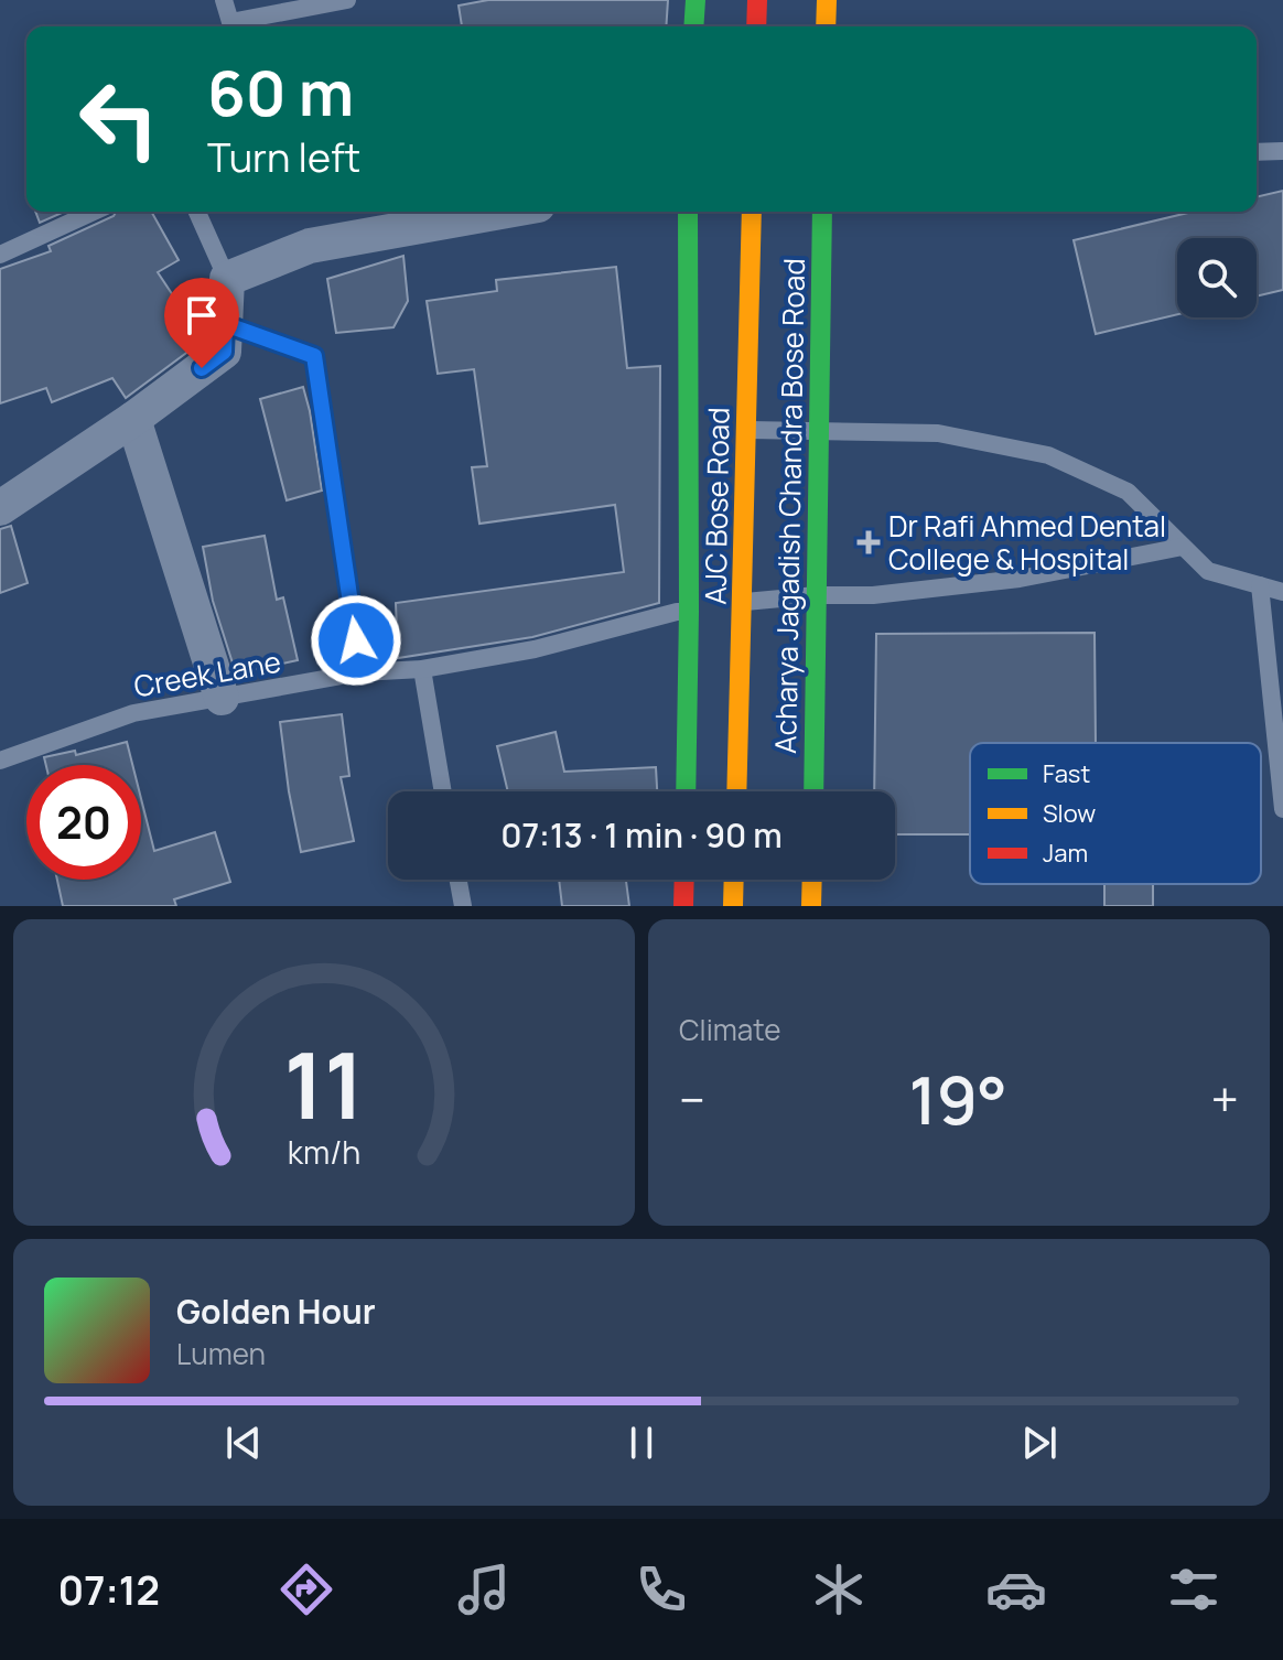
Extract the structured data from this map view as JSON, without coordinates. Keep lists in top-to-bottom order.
{
  "streets": {
    "main road": ["AJC Bose Road", "Acharya Jagadish Chandra Bose Road"],
    "lane": ["Creek Lane"]
  },
  "crossings": [
    ["AJC Bose Road", "Creek Lane"],
    ["Acharya Jagadish Chandra Bose Road", "Creek Lane"]
  ],
  "places": {
    "health": ["Dr Rafi Ahmed Dental College & Hospital"]
  },
  "legend": ["Fast", "Slow", "Jam"],
  "page": {
    "turn": ["60 m", "Turn left"],
    "limit": "20",
    "trip": "07:13 · 1 min · 90 m",
    "tile": "Climate",
    "heat": ["−", "19°", "+"],
    "song": ["Golden Hour", "Lumen"],
    "tabs": "07:12",
    "gauge": ["11", "km/h"]
  }
}
